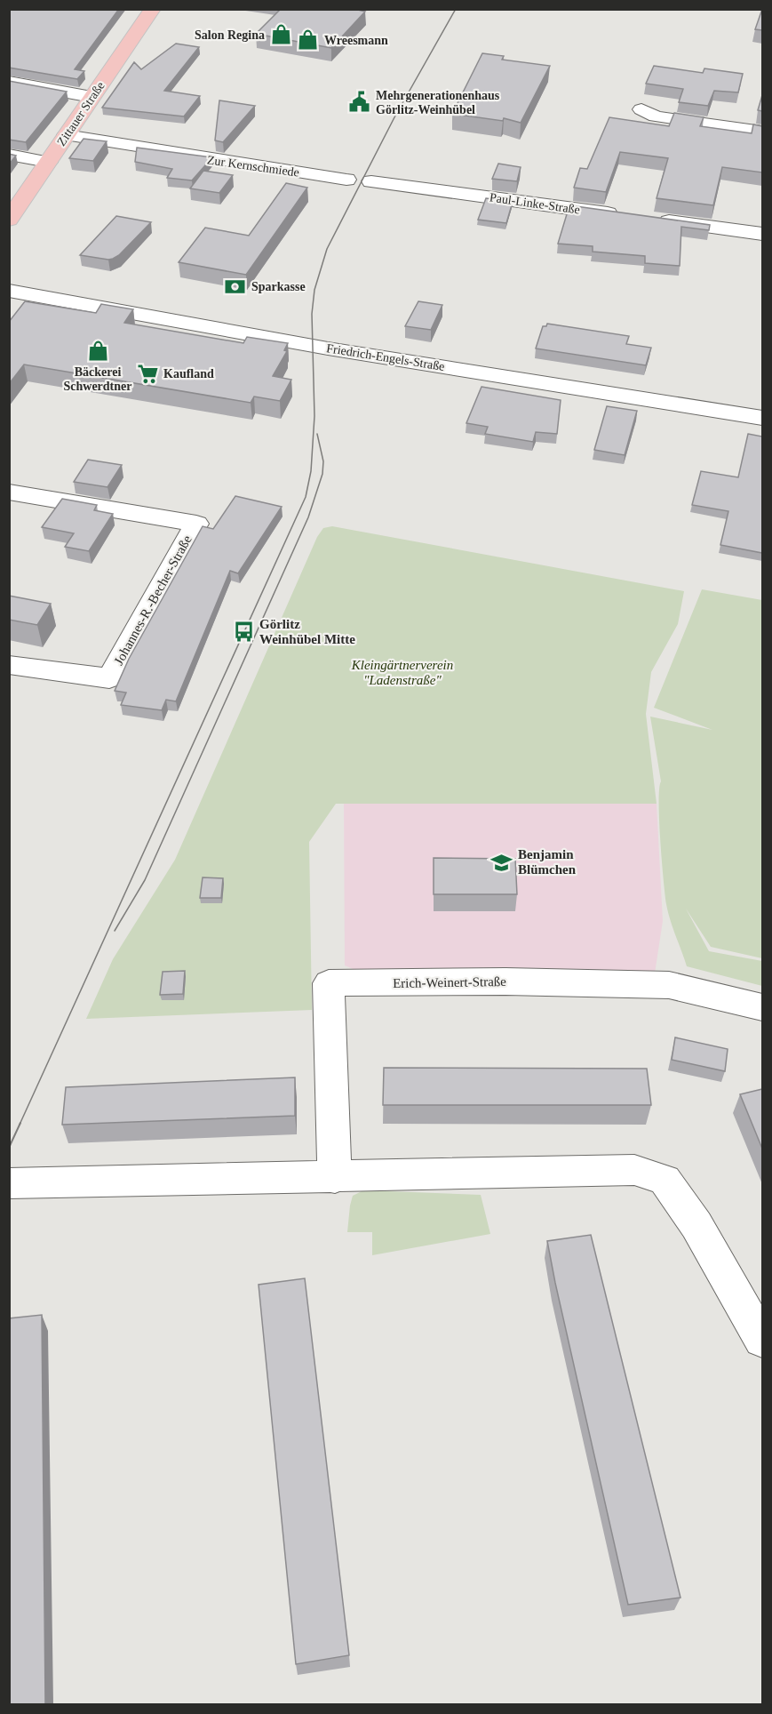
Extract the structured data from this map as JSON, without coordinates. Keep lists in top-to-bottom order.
{
  "streets": {
    "main road": ["Zittauer Straße"],
    "street": [
      "Zur Kernschmiede",
      "Paul-Linke-Straße",
      "Friedrich-Engels-Straße",
      "Johannes-R.-Becher-Straße",
      "Erich-Weinert-Straße"
    ]
  },
  "crossings": [
    ["Zittauer Straße", "Zur Kernschmiede"]
  ],
  "parks": ["Kleingärtnerverein \"Ladenstraße\""],
  "places": {
    "shop": ["Salon Regina", "Wreesmann", "Bäckerei Schwerdtner"],
    "public building": ["Mehrgenerationenhaus Görlitz-Weinhübel"],
    "bank": ["Sparkasse"],
    "supermarket": ["Kaufland"],
    "bus stop": ["Görlitz Weinhübel Mitte"],
    "school or university": ["Benjamin Blümchen"]
  }
}
